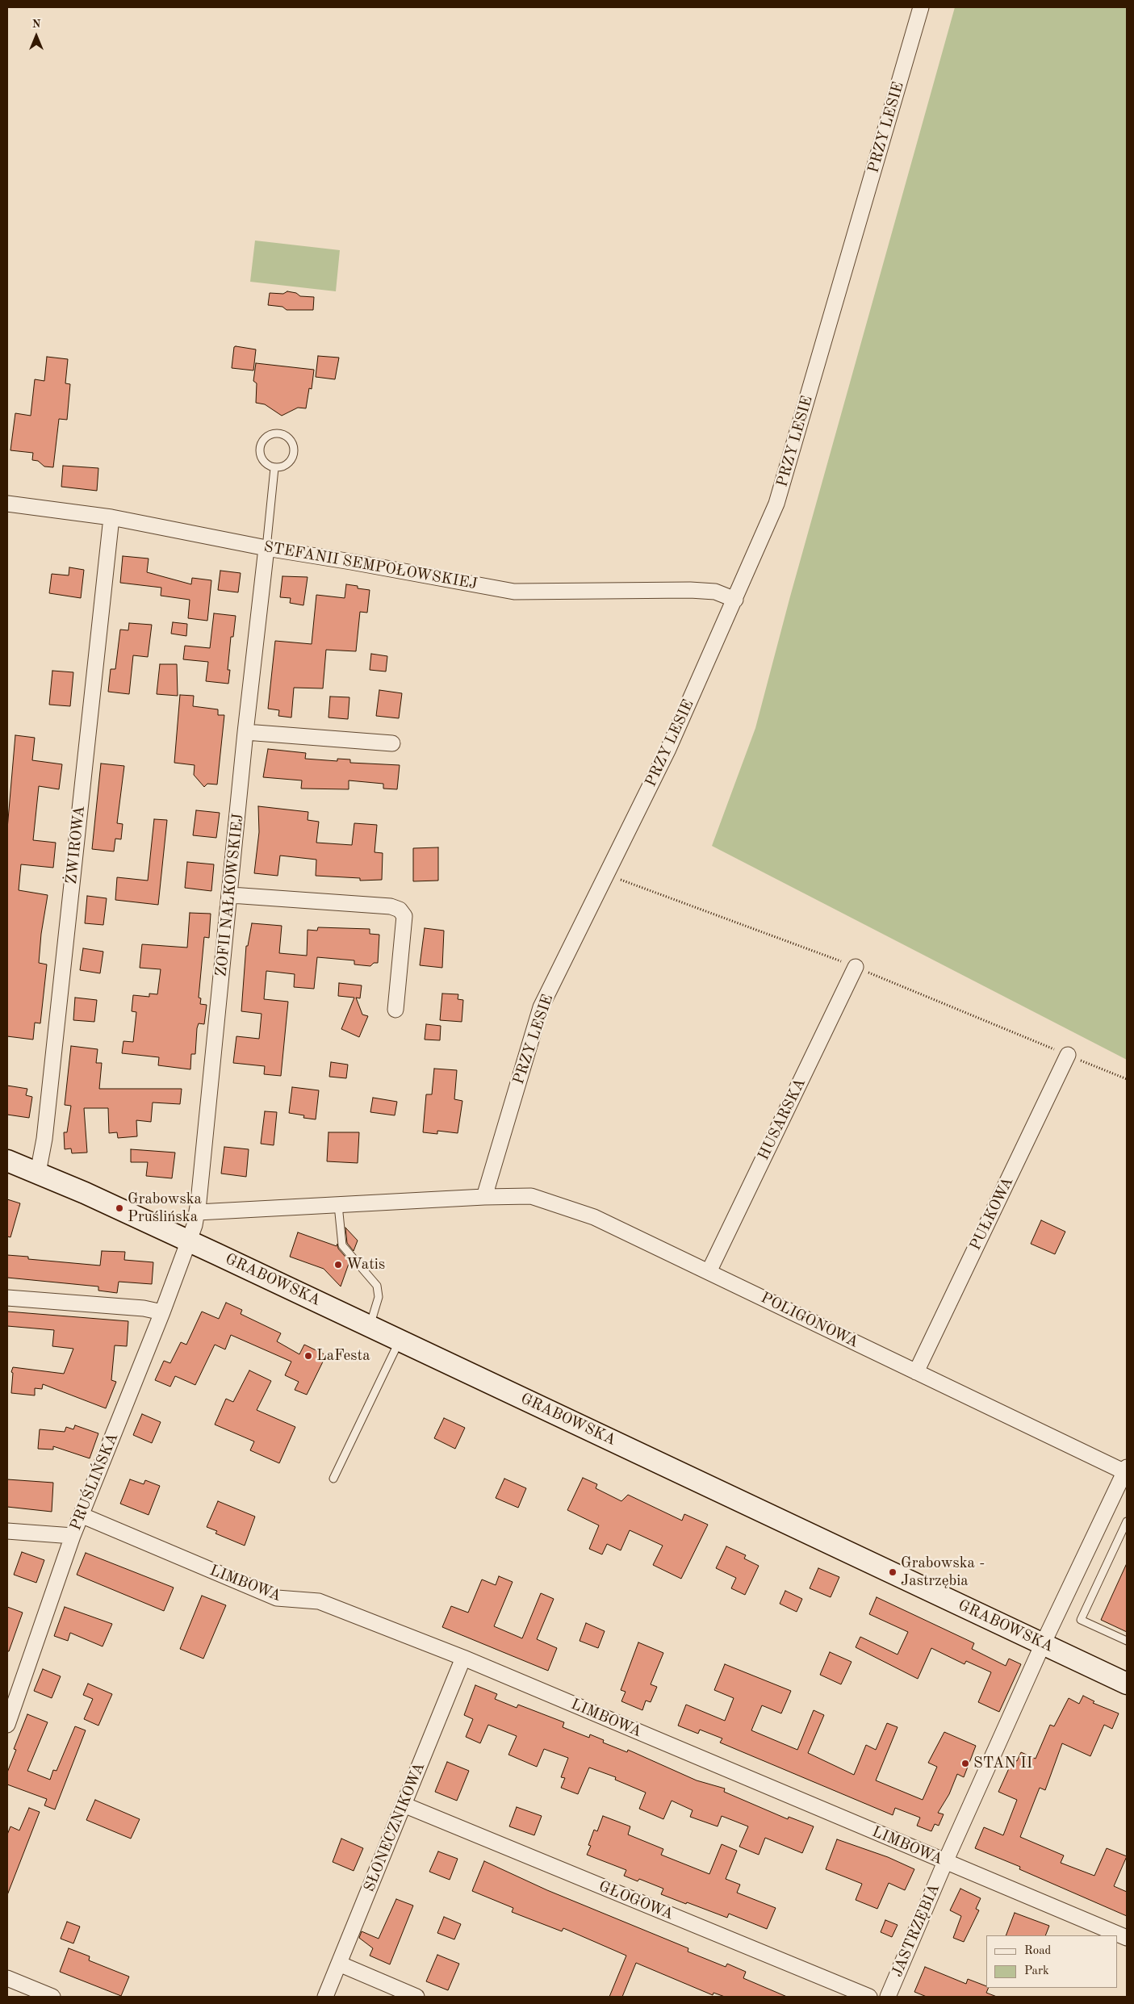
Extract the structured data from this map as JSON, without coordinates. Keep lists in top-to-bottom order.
{
  "streets": {
    "street": [
      "PRZY LESIE",
      "STEFANII SEMPOŁOWSKIEJ",
      "ŻWIROWA",
      "ZOFII NAŁKOWSKIEJ",
      "HUSARSKA",
      "PUŁKOWA",
      "GRABOWSKA",
      "POLIGONOWA",
      "PRUŚLIŃSKA",
      "LIMBOWA",
      "SŁONECZNIKOWA",
      "GŁOGOWA",
      "JASTRZĘBIA"
    ]
  },
  "crossings": [
    ["PRZY LESIE", "STEFANII SEMPOŁOWSKIEJ"],
    ["PRZY LESIE", "POLIGONOWA"],
    ["STEFANII SEMPOŁOWSKIEJ", "ŻWIROWA"],
    ["STEFANII SEMPOŁOWSKIEJ", "ZOFII NAŁKOWSKIEJ"],
    ["ŻWIROWA", "GRABOWSKA"],
    ["ZOFII NAŁKOWSKIEJ", "GRABOWSKA"],
    ["ZOFII NAŁKOWSKIEJ", "PRUŚLIŃSKA"],
    ["HUSARSKA", "POLIGONOWA"],
    ["PUŁKOWA", "POLIGONOWA"],
    ["GRABOWSKA", "PRUŚLIŃSKA"],
    ["GRABOWSKA", "JASTRZĘBIA"],
    ["POLIGONOWA", "JASTRZĘBIA"],
    ["PRUŚLIŃSKA", "LIMBOWA"],
    ["LIMBOWA", "SŁONECZNIKOWA"],
    ["LIMBOWA", "JASTRZĘBIA"],
    ["SŁONECZNIKOWA", "GŁOGOWA"]
  ],
  "places": [
    "Grabowska Pruślińska",
    "Watis",
    "LaFesta",
    "Grabowska - Jastrzębia",
    "STAN II"
  ],
  "legend": ["Road", "Park"],
  "north": "top"
}
